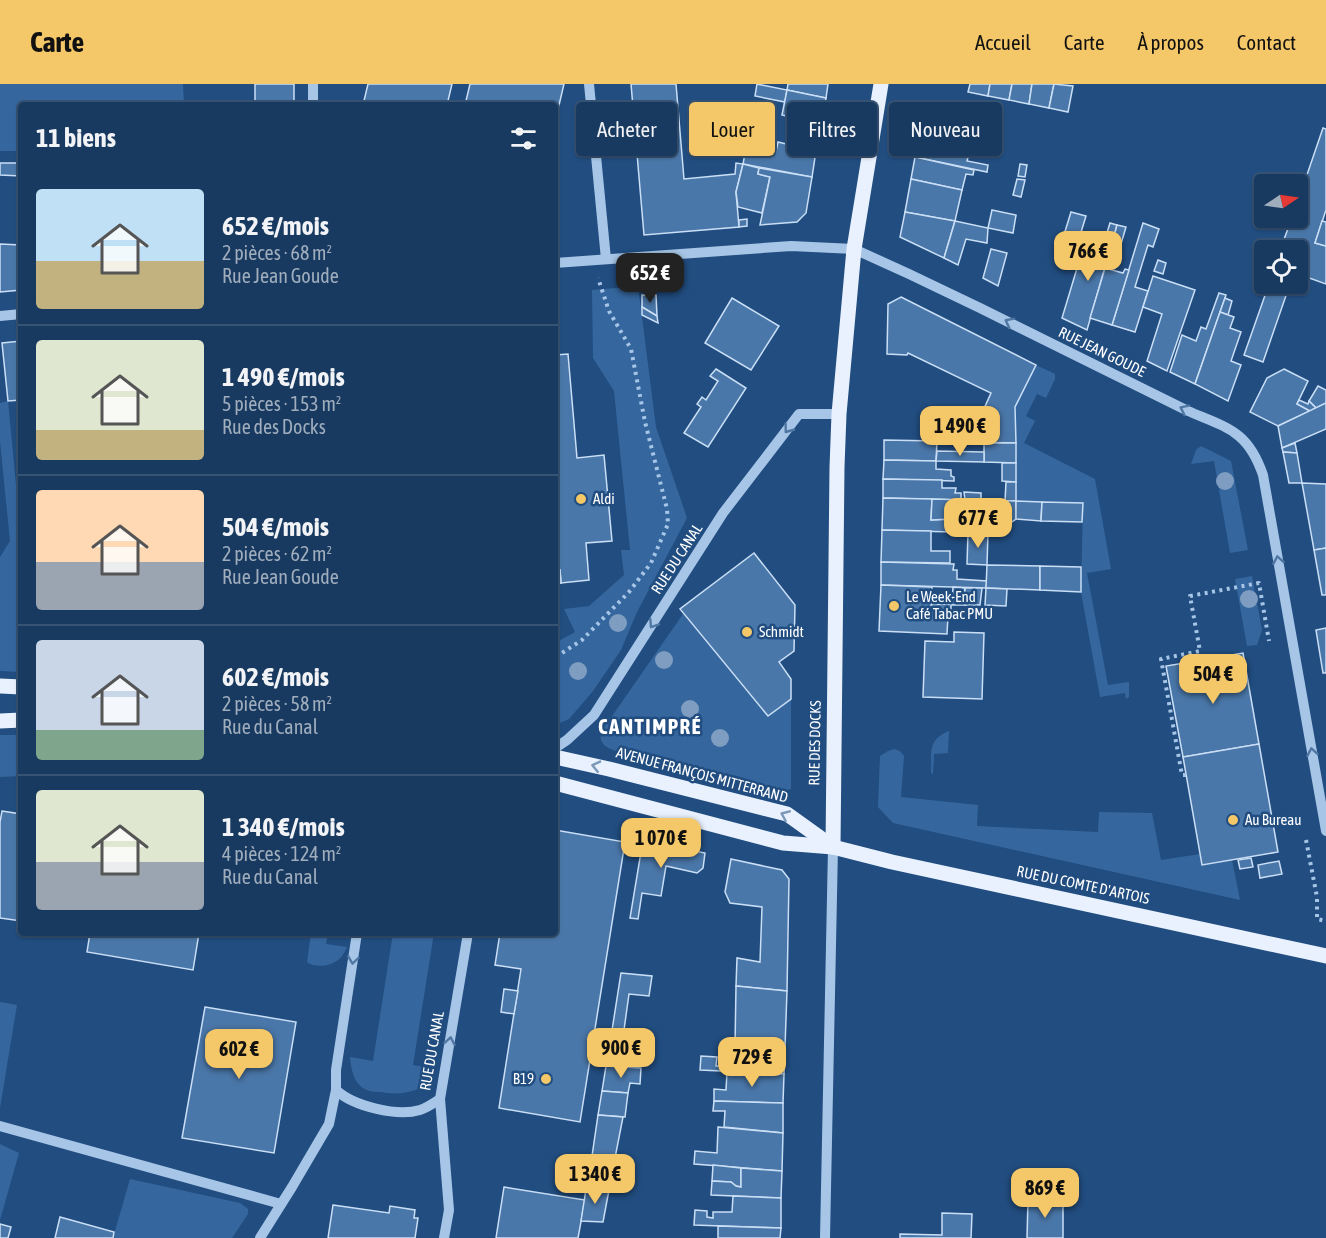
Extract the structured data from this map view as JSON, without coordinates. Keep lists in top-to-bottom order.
{
  "streets": {
    "main road": ["RUE DES DOCKS", "AVENUE FRANÇOIS MITTERRAND", "RUE DU COMTE D'ARTOIS"],
    "street": ["RUE JEAN GOUDE", "RUE DU CANAL"]
  },
  "crossings": [
    ["RUE JEAN GOUDE", "RUE DES DOCKS"],
    ["RUE DU CANAL", "RUE DES DOCKS"],
    ["RUE DES DOCKS", "AVENUE FRANÇOIS MITTERRAND"],
    ["RUE DES DOCKS", "RUE DU COMTE D'ARTOIS"],
    ["AVENUE FRANÇOIS MITTERRAND", "RUE DU COMTE D'ARTOIS"]
  ],
  "one_way": ["RUE JEAN GOUDE"],
  "districts": ["CANTIMPRÉ"],
  "places": [
    "Aldi",
    "Le Week-End Café Tabac PMU",
    "Schmidt",
    "Au Bureau",
    "B19"
  ],
  "north": "right",
  "page": {
    "header": "Carte",
    "nav": [
      "Accueil",
      "Carte",
      "À propos",
      "Contact"
    ],
    "chip": [
      "Acheter",
      "Louer",
      "Filtres",
      "Nouveau"
    ],
    "heading": "11 biens",
    "list": [
      {
        "name": "652 €/mois",
        "note": "2 pièces · 68 m² · Rue Jean Goude"
      },
      {
        "name": "1 490 €/mois",
        "note": "5 pièces · 153 m² · Rue des Docks"
      },
      {
        "name": "504 €/mois",
        "note": "2 pièces · 62 m² · Rue Jean Goude"
      },
      {
        "name": "602 €/mois",
        "note": "2 pièces · 58 m² · Rue du Canal"
      },
      {
        "name": "1 340 €/mois",
        "note": "4 pièces · 124 m² · Rue du Canal"
      }
    ],
    "price": [
      "766 €",
      "652 €",
      "1 490 €",
      "677 €",
      "504 €",
      "1 070 €",
      "900 €",
      "602 €",
      "729 €",
      "1 340 €",
      "869 €"
    ]
  }
}
